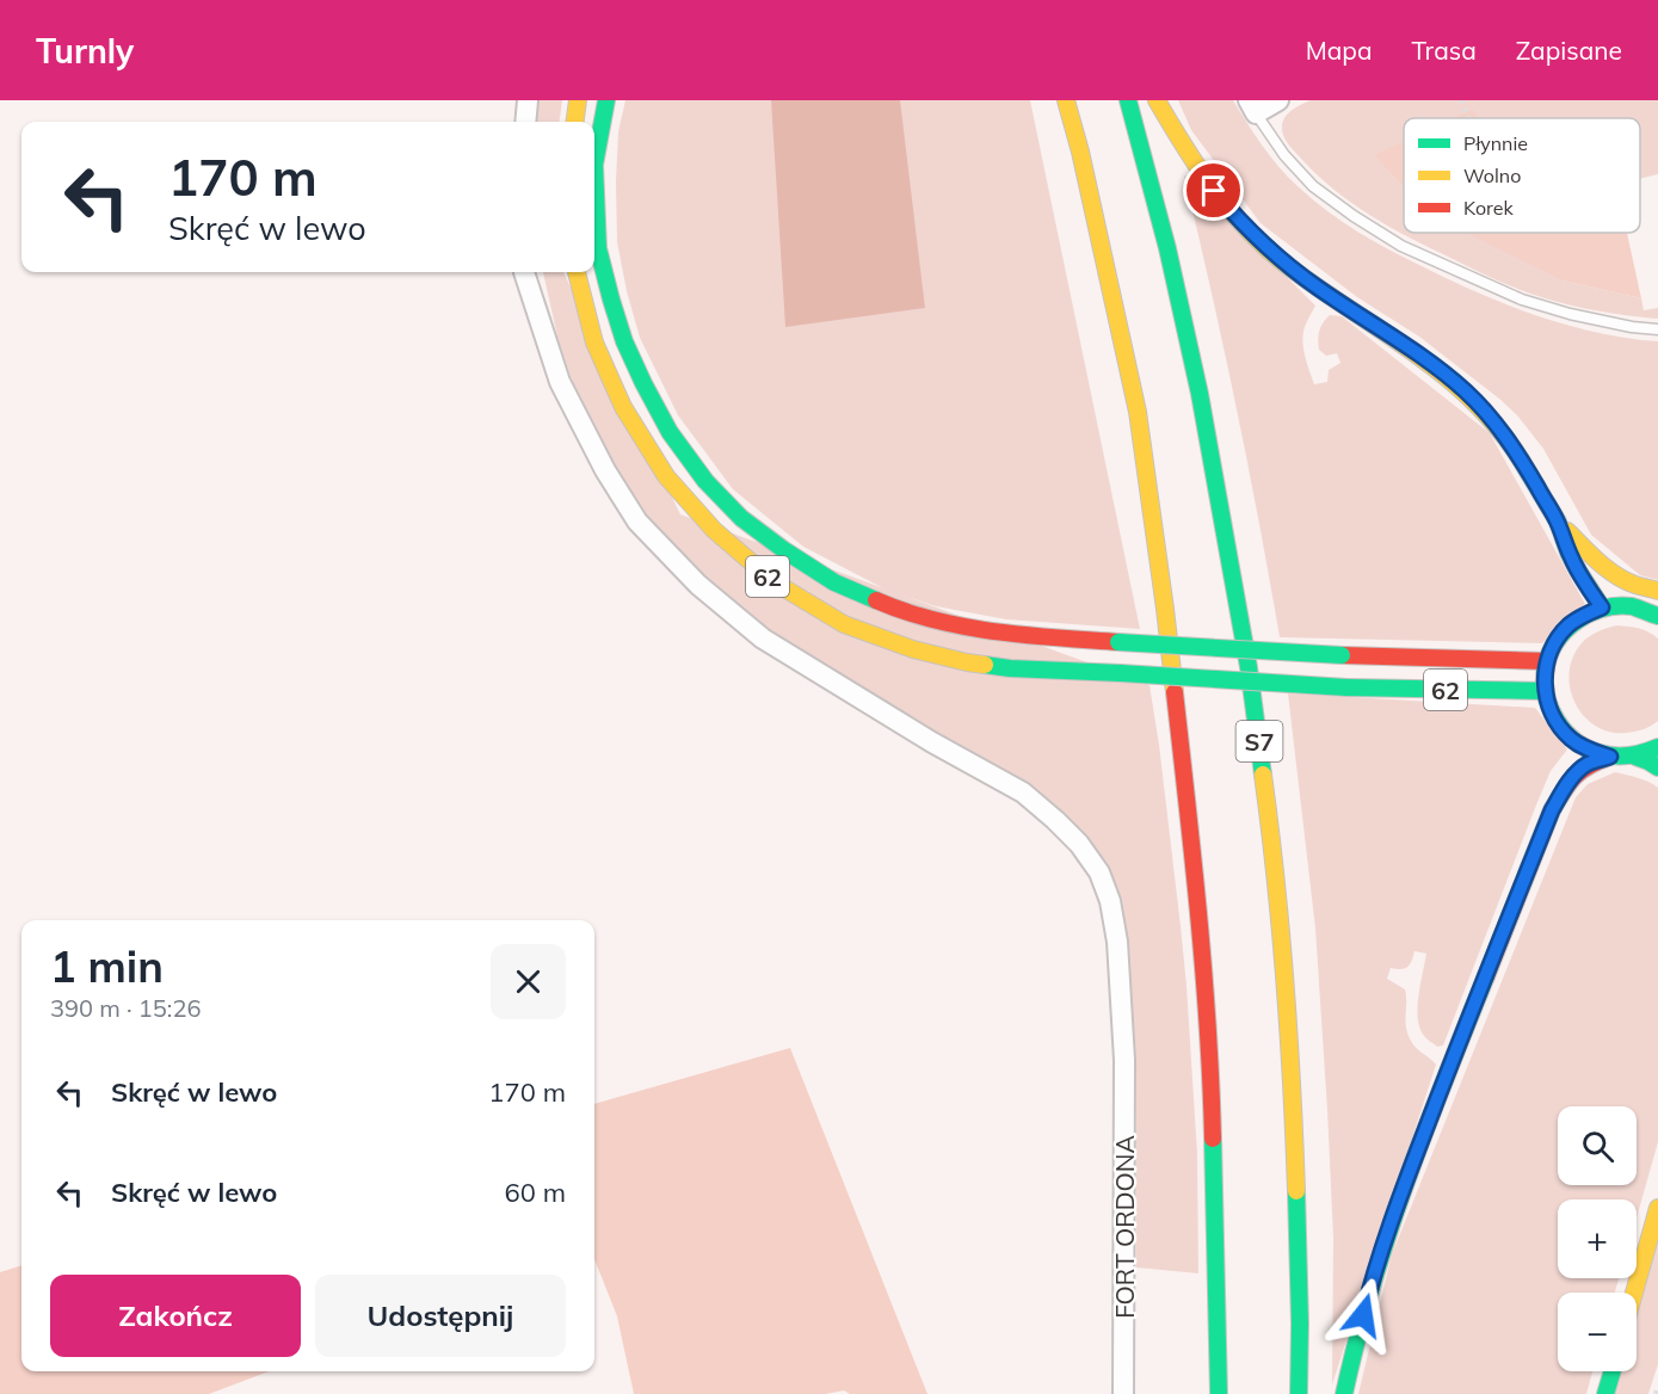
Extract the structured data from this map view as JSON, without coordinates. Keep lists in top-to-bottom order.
{
  "streets": {
    "main road": ["62", "S7"],
    "street": ["FORT ORDONA"]
  },
  "legend": ["Płynnie", "Wolno", "Korek"],
  "page": {
    "header": "Turnly",
    "nav": ["Mapa", "Trasa", "Zapisane"],
    "turn": ["170 m", "Skręć w lewo"],
    "heading": ["1 min", "390 m · 15:26"],
    "list": [
      {
        "name": "Skręć w lewo",
        "value": "170 m"
      },
      {
        "name": "Skręć w lewo",
        "value": "60 m"
      }
    ],
    "map_buttons": ["+", "−"],
    "buttons": ["Zakończ", "Udostępnij"]
  }
}
